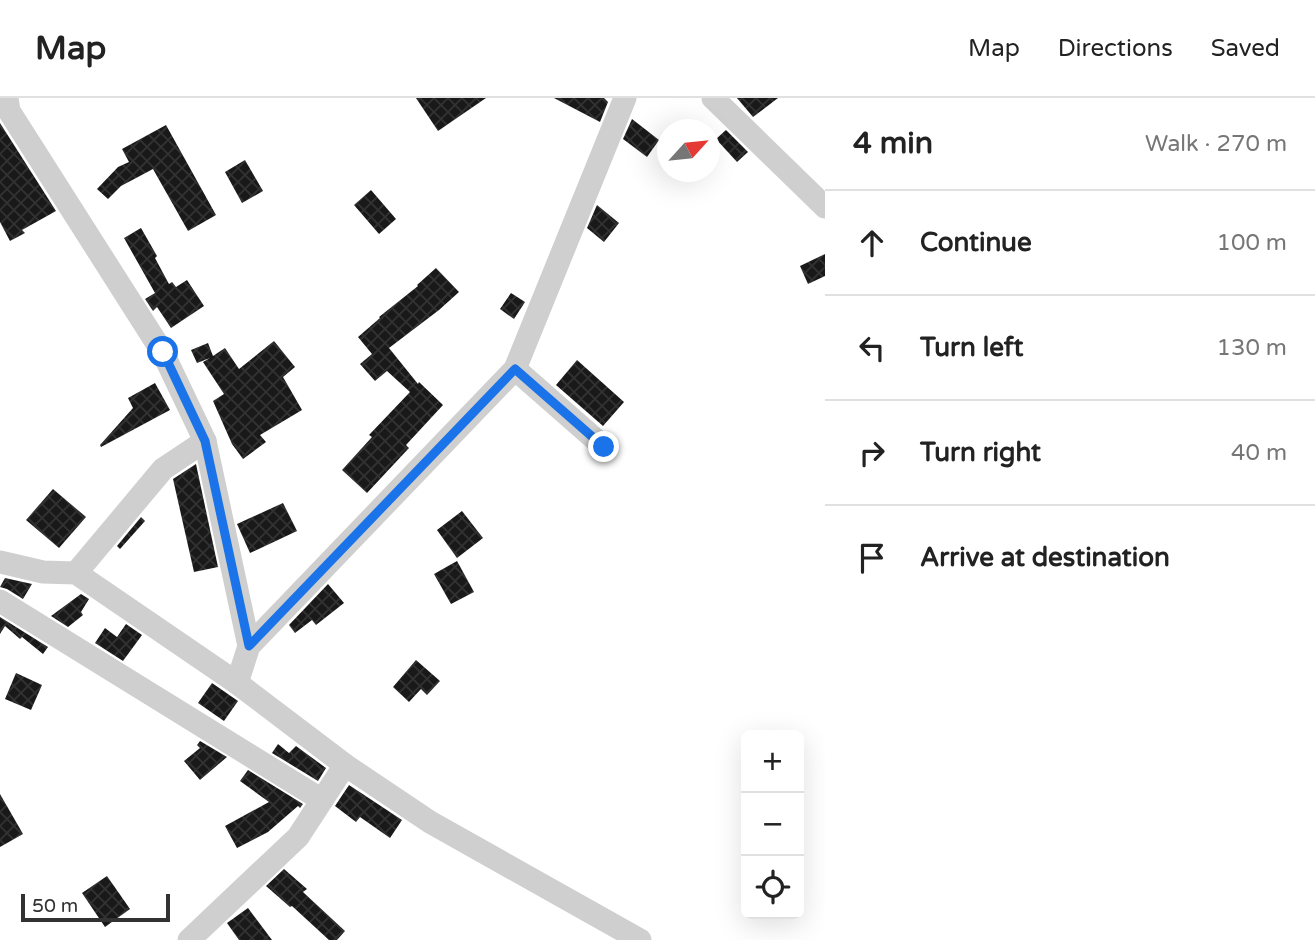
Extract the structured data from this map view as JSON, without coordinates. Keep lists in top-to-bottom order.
{
  "scale_bar": "50 m",
  "north": "top right",
  "page": {
    "header": "Map",
    "nav": ["Map", "Directions", "Saved"],
    "heading": ["4 min", "Walk · 270 m"],
    "list": [
      ["Continue", "100 m"],
      ["Turn left", "130 m"],
      ["Turn right", "40 m"],
      "Arrive at destination"
    ],
    "map_buttons": ["+", "−"],
    "scale": "50 m"
  }
}
